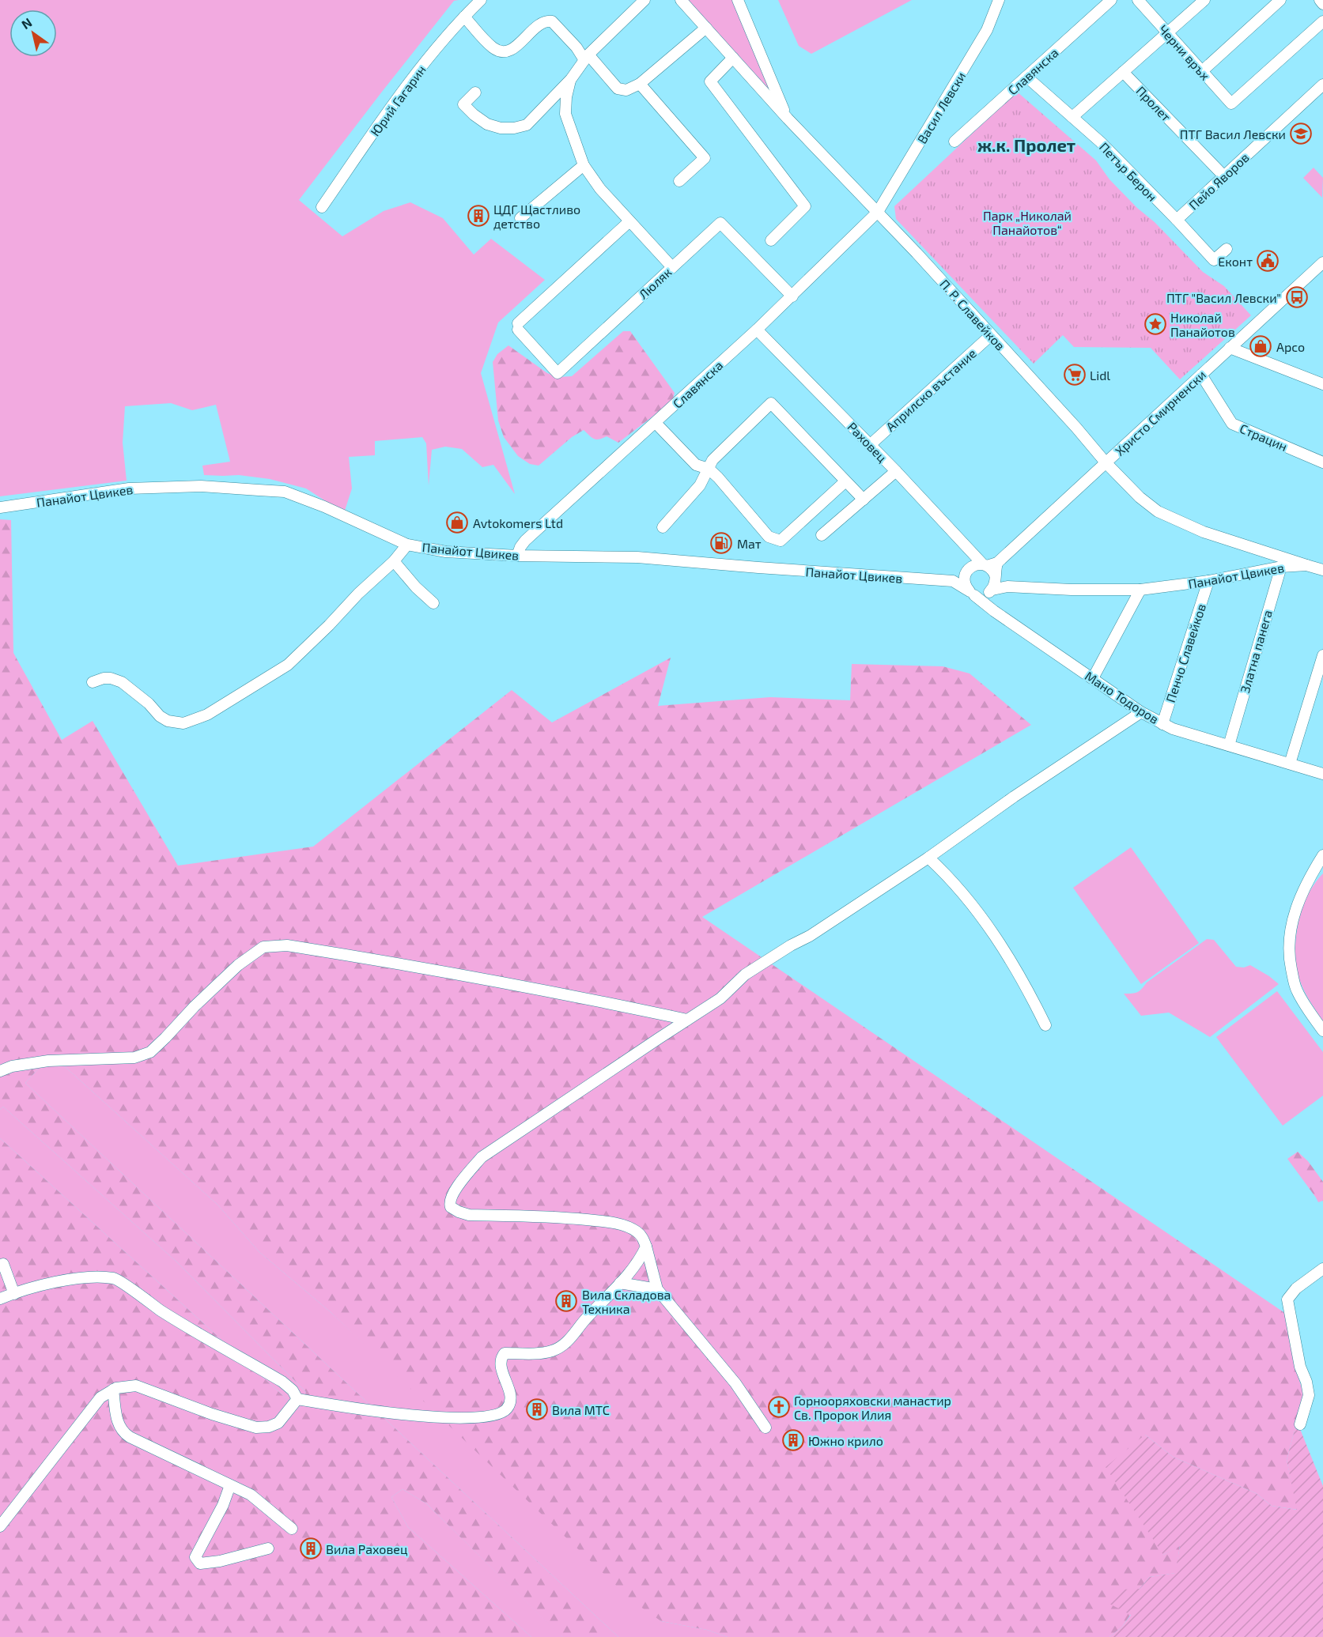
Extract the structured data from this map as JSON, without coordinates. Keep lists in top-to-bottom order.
{
  "streets": {
    "street": [
      "Черни връх",
      "Славянска",
      "Юрий Гагарин",
      "Пролет",
      "Васил Левски",
      "Петър Берон",
      "Пейо Яворов",
      "Люляк",
      "П. Р. Славейков",
      "Априлско въстание",
      "Христо Смирненски",
      "Страцин",
      "Раховец",
      "Панайот Цвикев",
      "Златна панега",
      "Пенчо Славейков",
      "Мано Тодоров"
    ]
  },
  "crossings": [
    ["Славянска", "Васил Левски"],
    ["Славянска", "Петър Берон"],
    ["Славянска", "Люляк"],
    ["Славянска", "П. Р. Славейков"],
    ["Славянска", "Раховец"],
    ["Славянска", "Панайот Цвикев"],
    ["Пролет", "Пейо Яворов"],
    ["Васил Левски", "П. Р. Славейков"],
    ["Петър Берон", "Пейо Яворов"],
    ["П. Р. Славейков", "Априлско въстание"],
    ["П. Р. Славейков", "Христо Смирненски"],
    ["П. Р. Славейков", "Панайот Цвикев"],
    ["П. Р. Славейков", "Златна панега"],
    ["Априлско въстание", "Раховец"],
    ["Христо Смирненски", "Страцин"],
    ["Христо Смирненски", "Раховец"],
    ["Христо Смирненски", "Панайот Цвикев"],
    ["Христо Смирненски", "Мано Тодоров"],
    ["Раховец", "Панайот Цвикев"],
    ["Раховец", "Мано Тодоров"],
    ["Панайот Цвикев", "Златна панега"],
    ["Панайот Цвикев", "Пенчо Славейков"],
    ["Панайот Цвикев", "Мано Тодоров"],
    ["Златна панега", "Мано Тодоров"],
    ["Пенчо Славейков", "Мано Тодоров"]
  ],
  "districts": ["ж.к. Пролет"],
  "parks": ["Парк „Николай Панайотов“"],
  "places": {
    "school or university": ["ПТГ Васил Левски"],
    "building": [
      "ЦДГ Щастливо детство",
      "Вила Складова Техника",
      "Вила МТС",
      "Южно крило",
      "Вила Раховец"
    ],
    "public building": ["Еконт"],
    "bus stop": ["ПТГ \"Васил Левски\""],
    "place": ["Николай Панайотов"],
    "shop": ["Арсо", "Avtokomers Ltd"],
    "supermarket": ["Lidl"],
    "fuel station": ["Мат"],
    "church": ["Горнооряховски манастир Св. Пророк Илия"]
  },
  "north": "top left"
}
